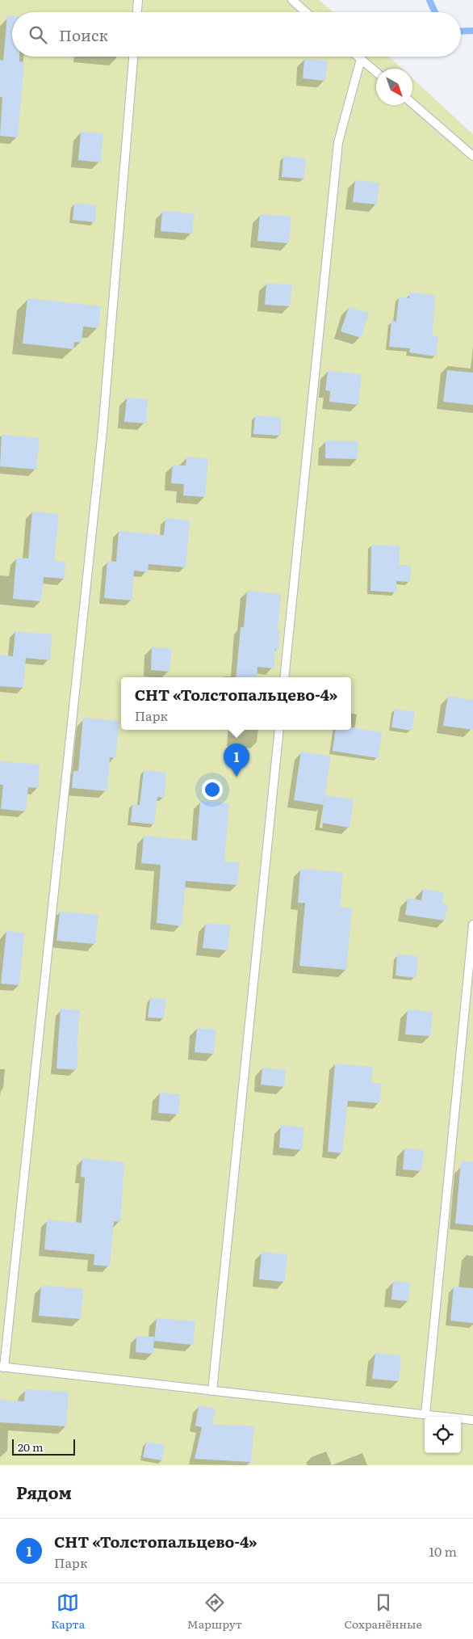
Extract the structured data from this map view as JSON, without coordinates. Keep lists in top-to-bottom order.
{
  "scale_bar": "20 m",
  "north": "bottom right",
  "page": {
    "search": "Поиск",
    "popup": ["СНТ «Толстопальцево-4»", "Парк"],
    "pins": "1",
    "scale": "20 m",
    "heading": "Рядом",
    "list": [
      {
        "mark": "1",
        "name": "СНТ «Толстопальцево-4»",
        "note": "Парк",
        "value": "10 m"
      }
    ],
    "nav": ["Карта", "Маршрут", "Сохранённые"]
  }
}
